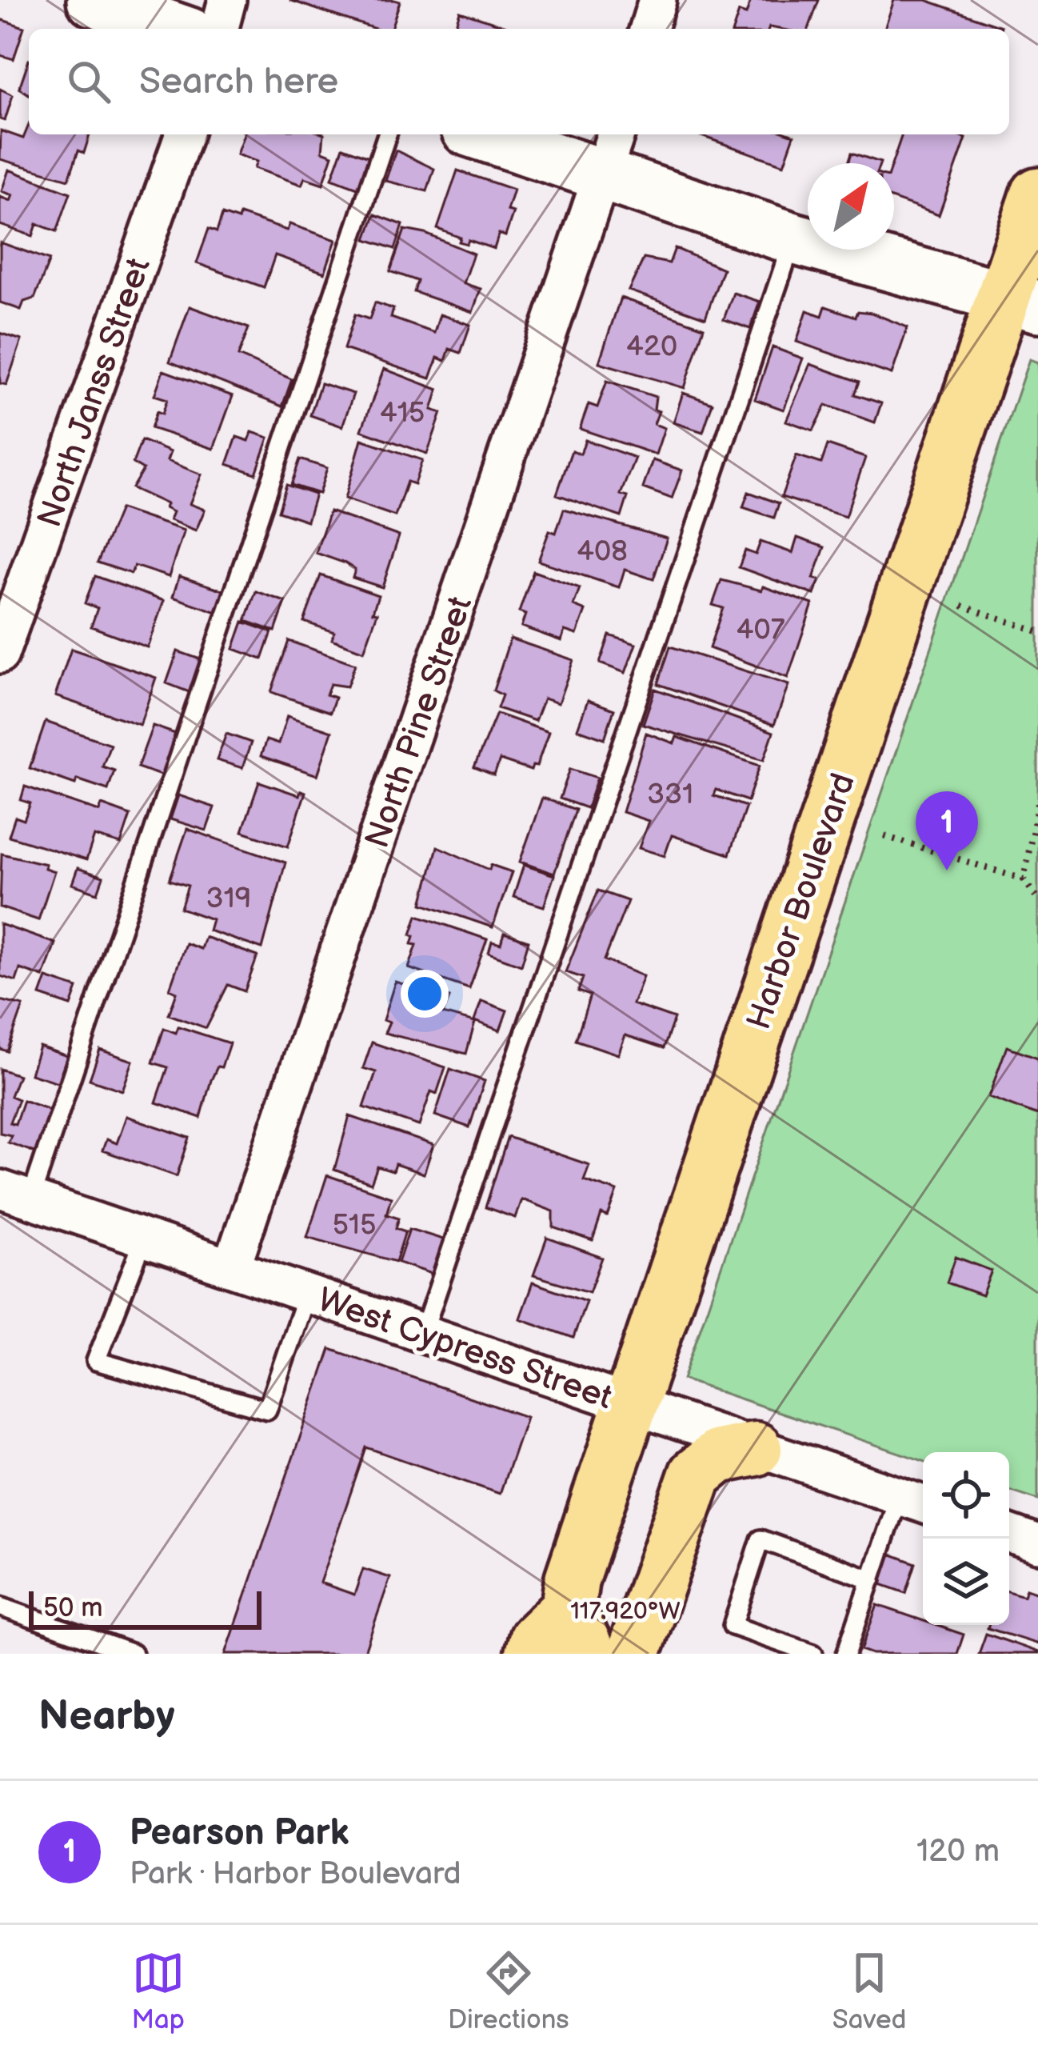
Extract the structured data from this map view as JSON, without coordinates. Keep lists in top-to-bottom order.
{
  "streets": {
    "main road": ["Harbor Boulevard"],
    "street": ["North Janss Street", "North Pine Street", "West Cypress Street"]
  },
  "crossings": [
    ["North Pine Street", "West Cypress Street"],
    ["Harbor Boulevard", "West Cypress Street"]
  ],
  "house_numbers": [
    "420",
    "415",
    "408",
    "407",
    "331",
    "319",
    "515"
  ],
  "scale_bar": "50 m",
  "north": "top right",
  "page": {
    "search": "Search here",
    "pins": "1",
    "scale": "50 m",
    "heading": "Nearby",
    "list": [
      {
        "mark": "1",
        "name": "Pearson Park",
        "note": "Park · Harbor Boulevard",
        "value": "120 m"
      }
    ],
    "nav": ["Map", "Directions", "Saved"]
  },
  "coordinates": ["117.920°W"]
}
